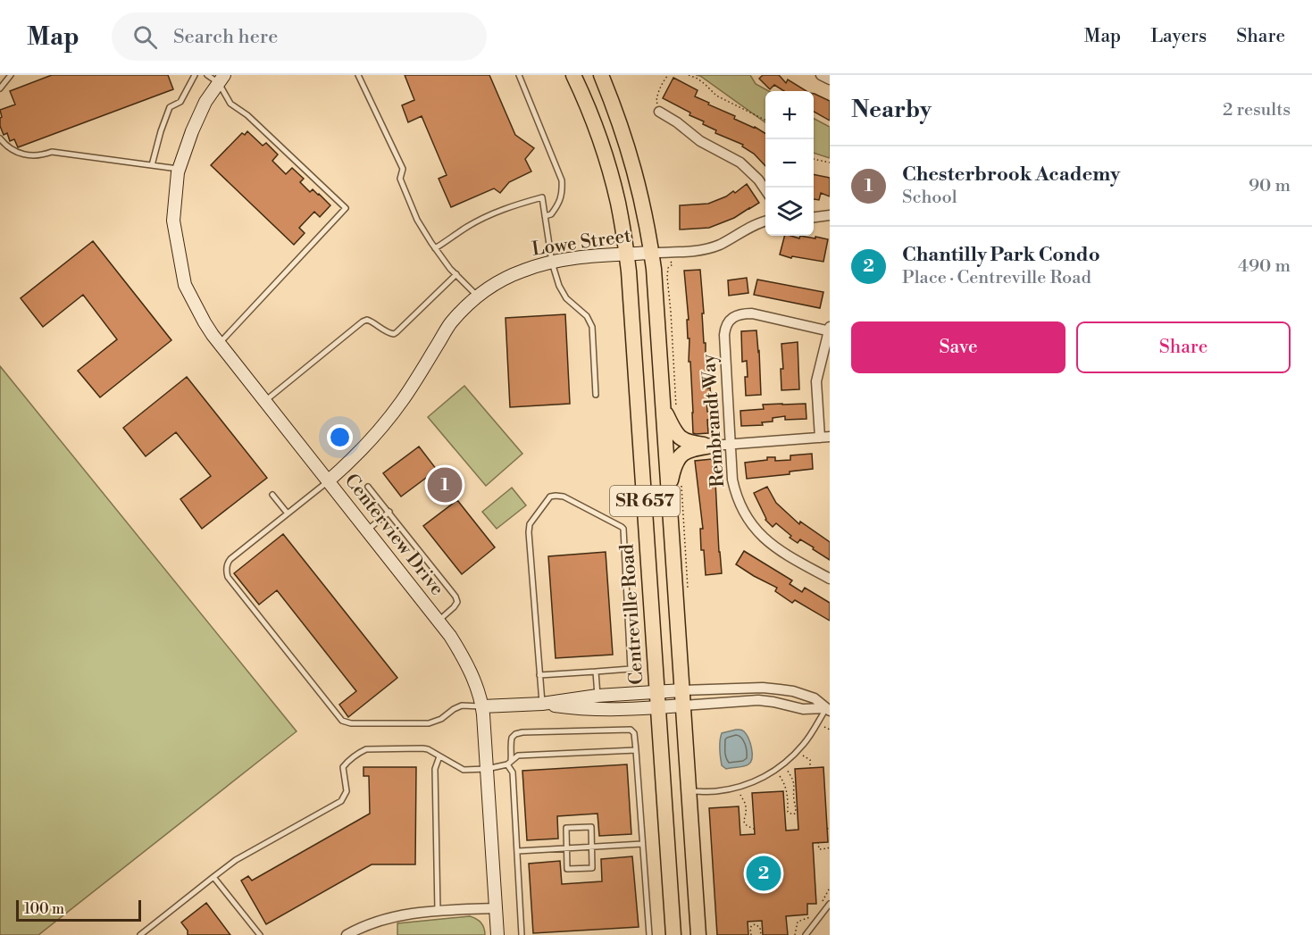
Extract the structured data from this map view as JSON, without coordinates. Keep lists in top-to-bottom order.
{
  "streets": {
    "main road": ["SR 657", "Centreville Road"],
    "street": ["Lowe Street", "Rembrandt Way", "Centerview Drive"]
  },
  "crossings": [
    ["Lowe Street", "SR 657"],
    ["Lowe Street", "Centerview Drive"],
    ["Lowe Street", "Centreville Road"]
  ],
  "scale_bar": "100 m",
  "page": {
    "header": "Map",
    "search": "Search here",
    "nav": ["Map", "Layers", "Share"],
    "heading": ["Nearby", "2 results"],
    "map_buttons": ["+", "−"],
    "list": [
      {
        "mark": "1",
        "name": "Chesterbrook Academy",
        "note": "School",
        "value": "90 m"
      },
      {
        "mark": "2",
        "name": "Chantilly Park Condo",
        "note": "Place · Centreville Road",
        "value": "490 m"
      }
    ],
    "buttons": ["Save", "Share"],
    "pins": ["1", "2"],
    "scale": "100 m"
  }
}
